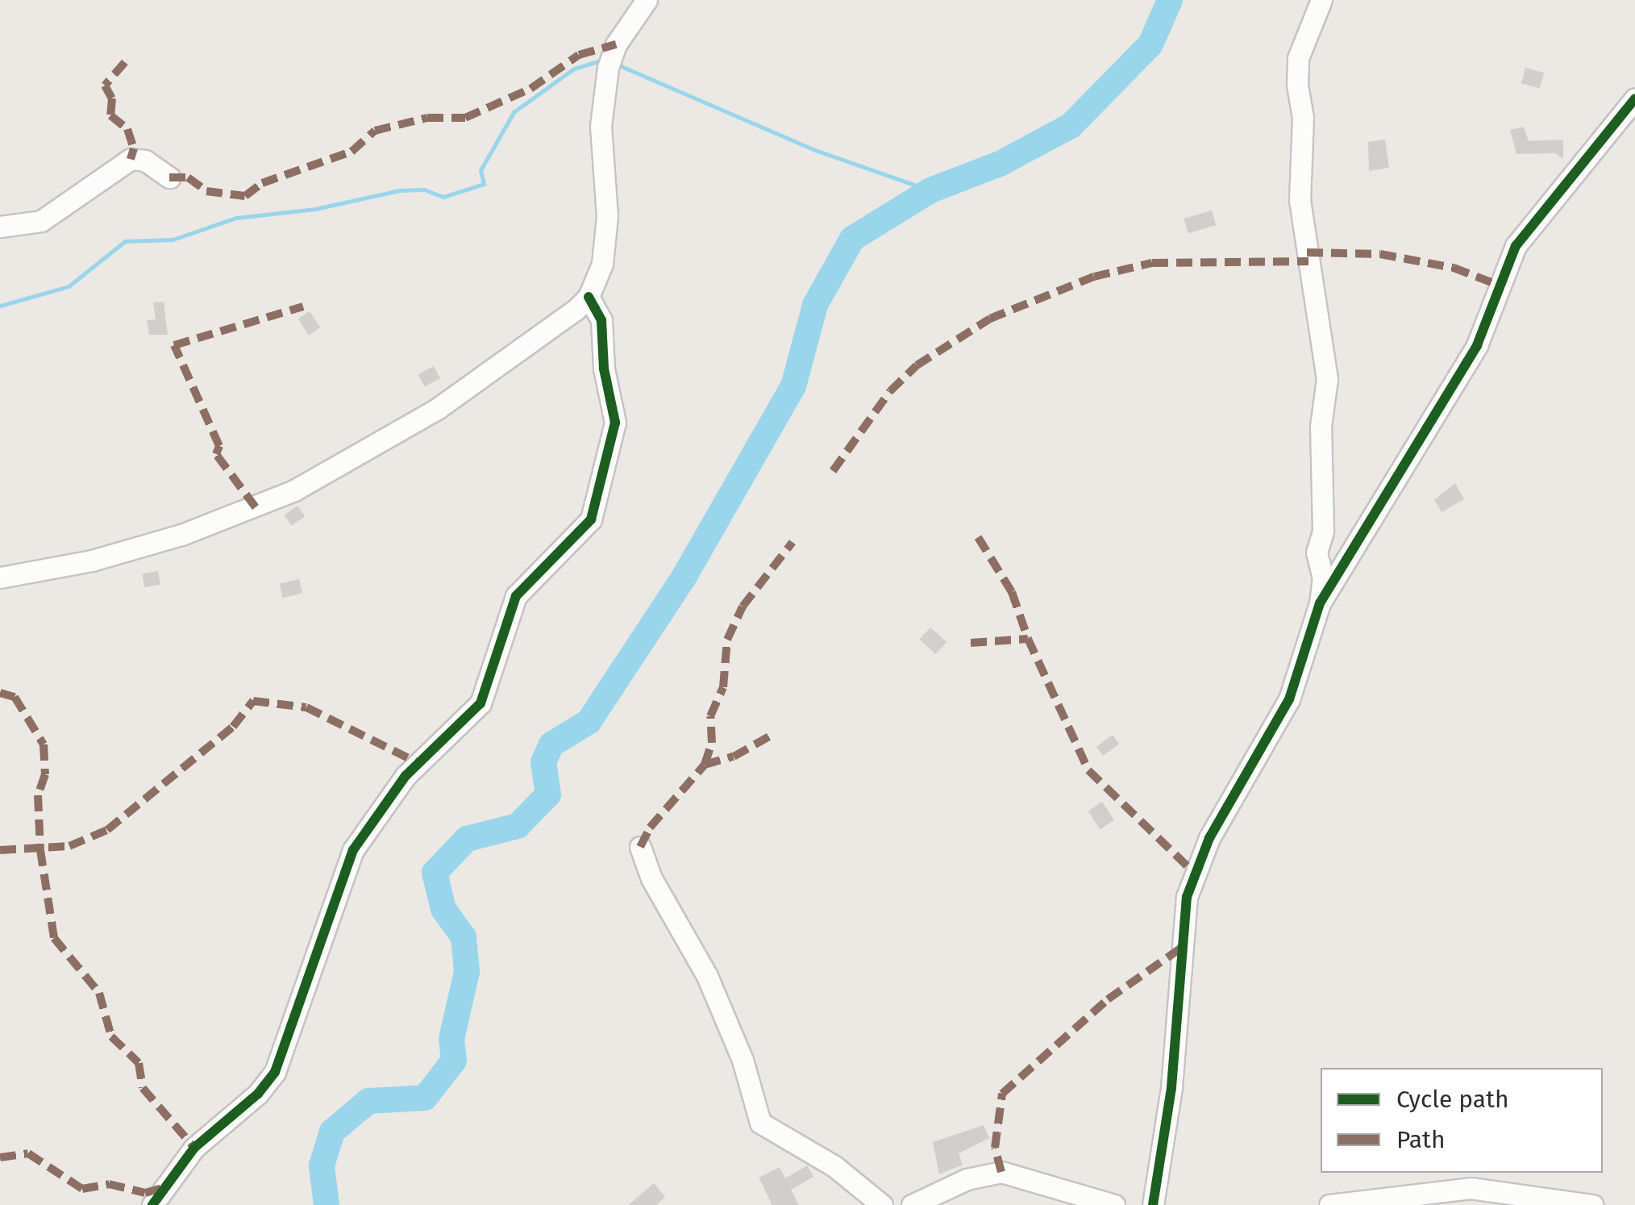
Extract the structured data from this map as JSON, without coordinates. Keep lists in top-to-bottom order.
{
  "legend": ["Cycle path", "Path"]
}
